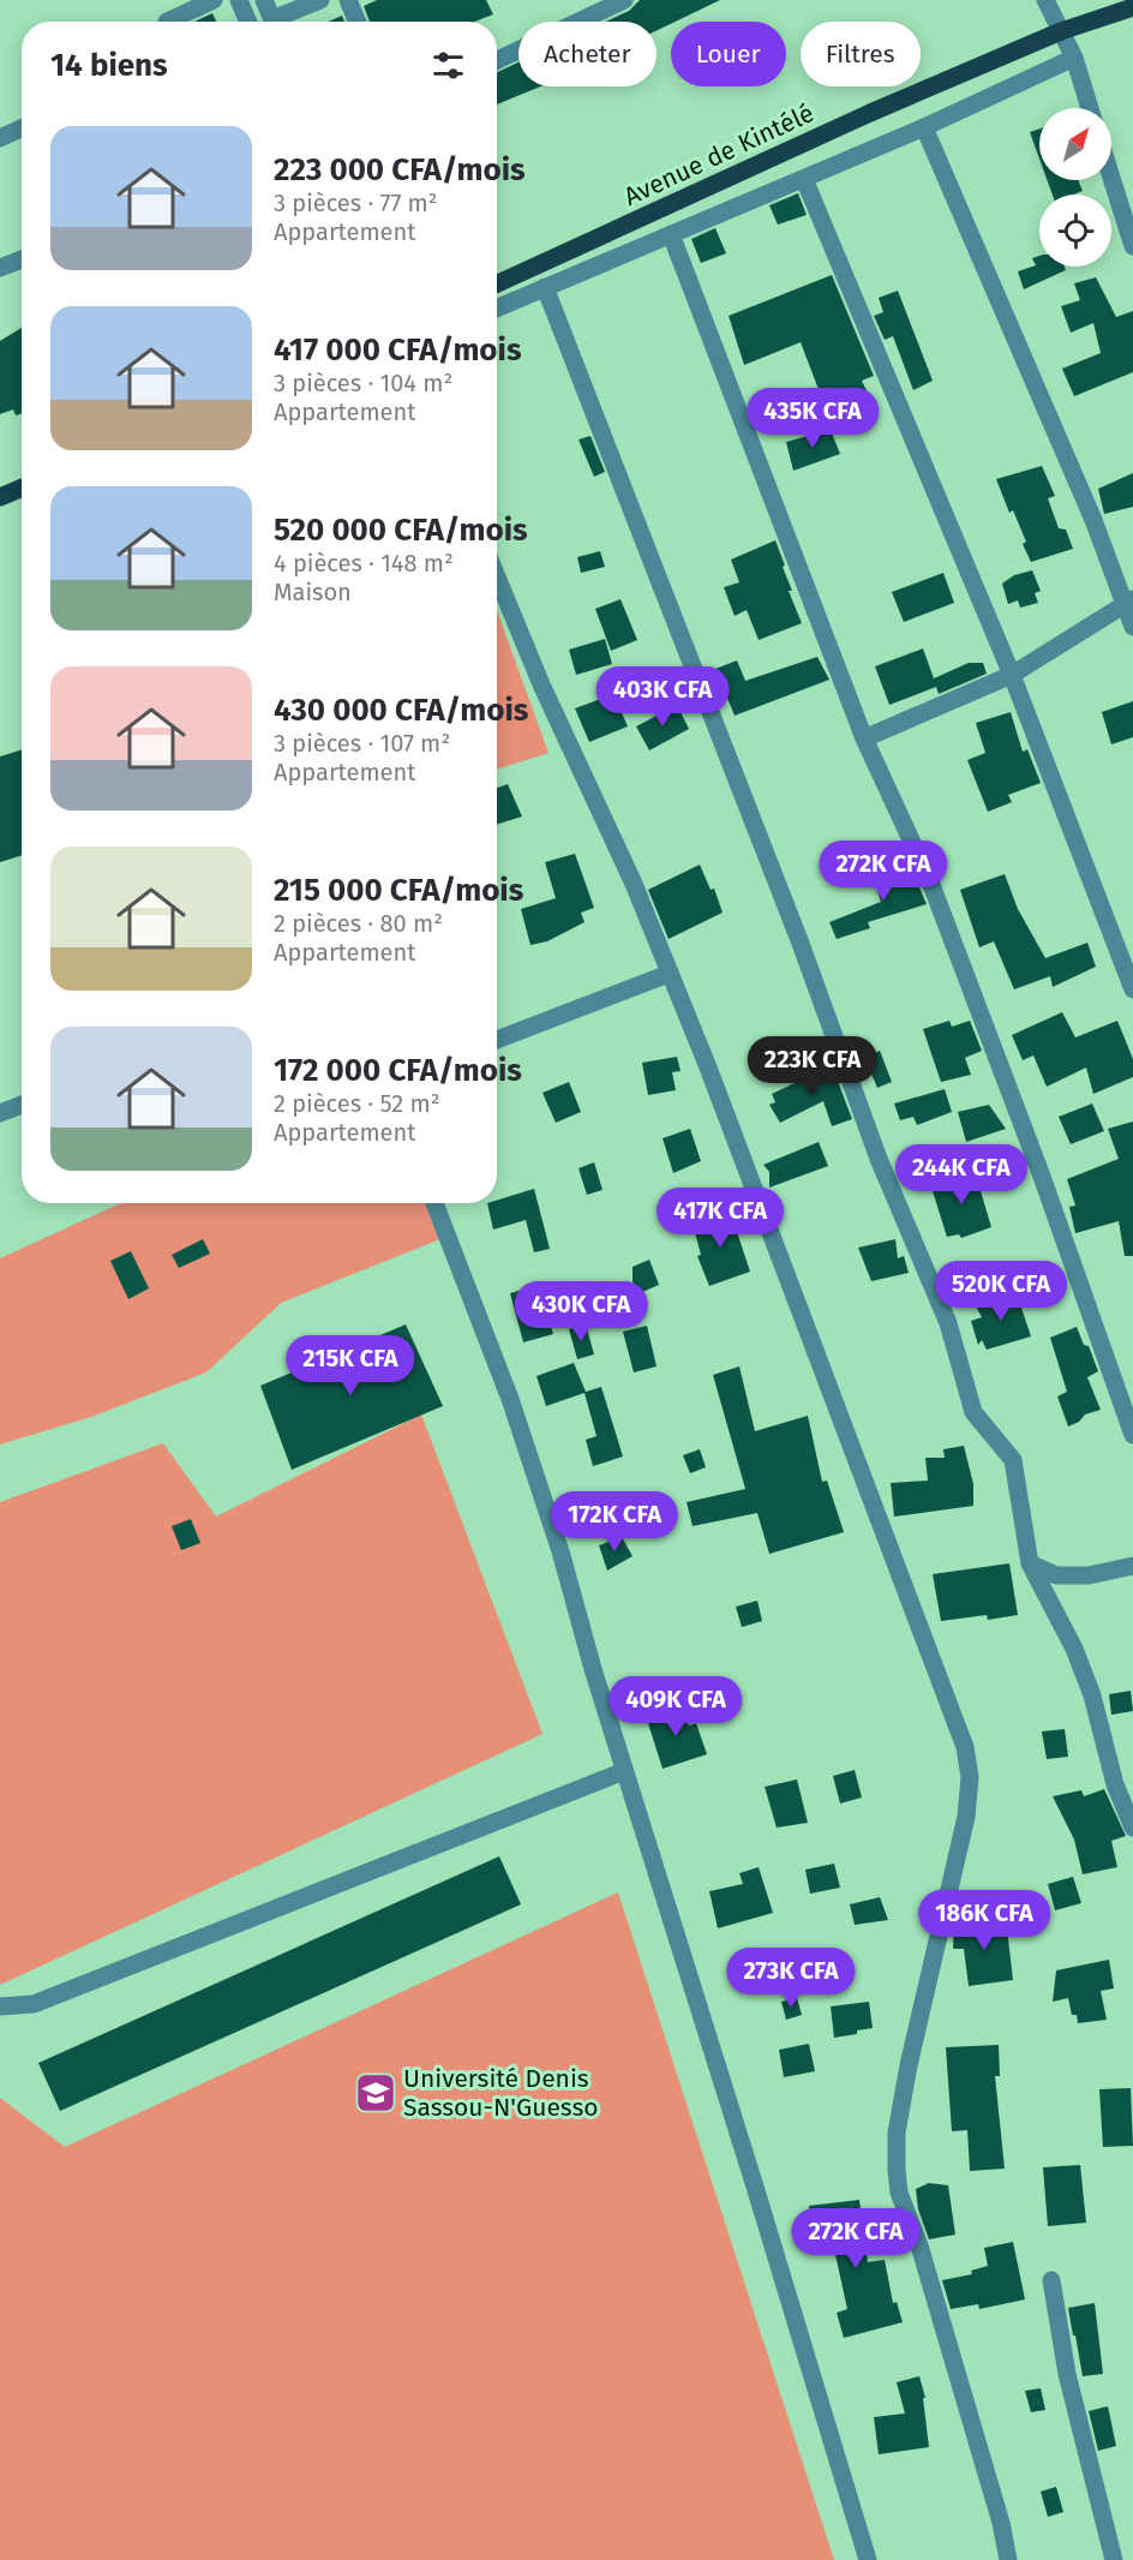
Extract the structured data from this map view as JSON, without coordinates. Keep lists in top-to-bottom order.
{
  "streets": {
    "main road": ["Avenue de Kintélé"]
  },
  "places": {
    "school or university": ["Université Denis Sassou-N'Guesso"]
  },
  "north": "top right",
  "page": {
    "chip": ["Acheter", "Louer", "Filtres"],
    "heading": "14 biens",
    "list": [
      {
        "name": "223 000 CFA/mois",
        "note": "3 pièces · 77 m² · Appartement"
      },
      {
        "name": "417 000 CFA/mois",
        "note": "3 pièces · 104 m² · Appartement"
      },
      {
        "name": "520 000 CFA/mois",
        "note": "4 pièces · 148 m² · Maison"
      },
      {
        "name": "430 000 CFA/mois",
        "note": "3 pièces · 107 m² · Appartement"
      },
      {
        "name": "215 000 CFA/mois",
        "note": "2 pièces · 80 m² · Appartement"
      },
      {
        "name": "172 000 CFA/mois",
        "note": "2 pièces · 52 m² · Appartement"
      }
    ],
    "price": [
      "435K CFA",
      "403K CFA",
      "272K CFA",
      "223K CFA",
      "244K CFA",
      "417K CFA",
      "520K CFA",
      "430K CFA",
      "215K CFA",
      "172K CFA",
      "409K CFA",
      "186K CFA",
      "273K CFA",
      "272K CFA"
    ]
  }
}
